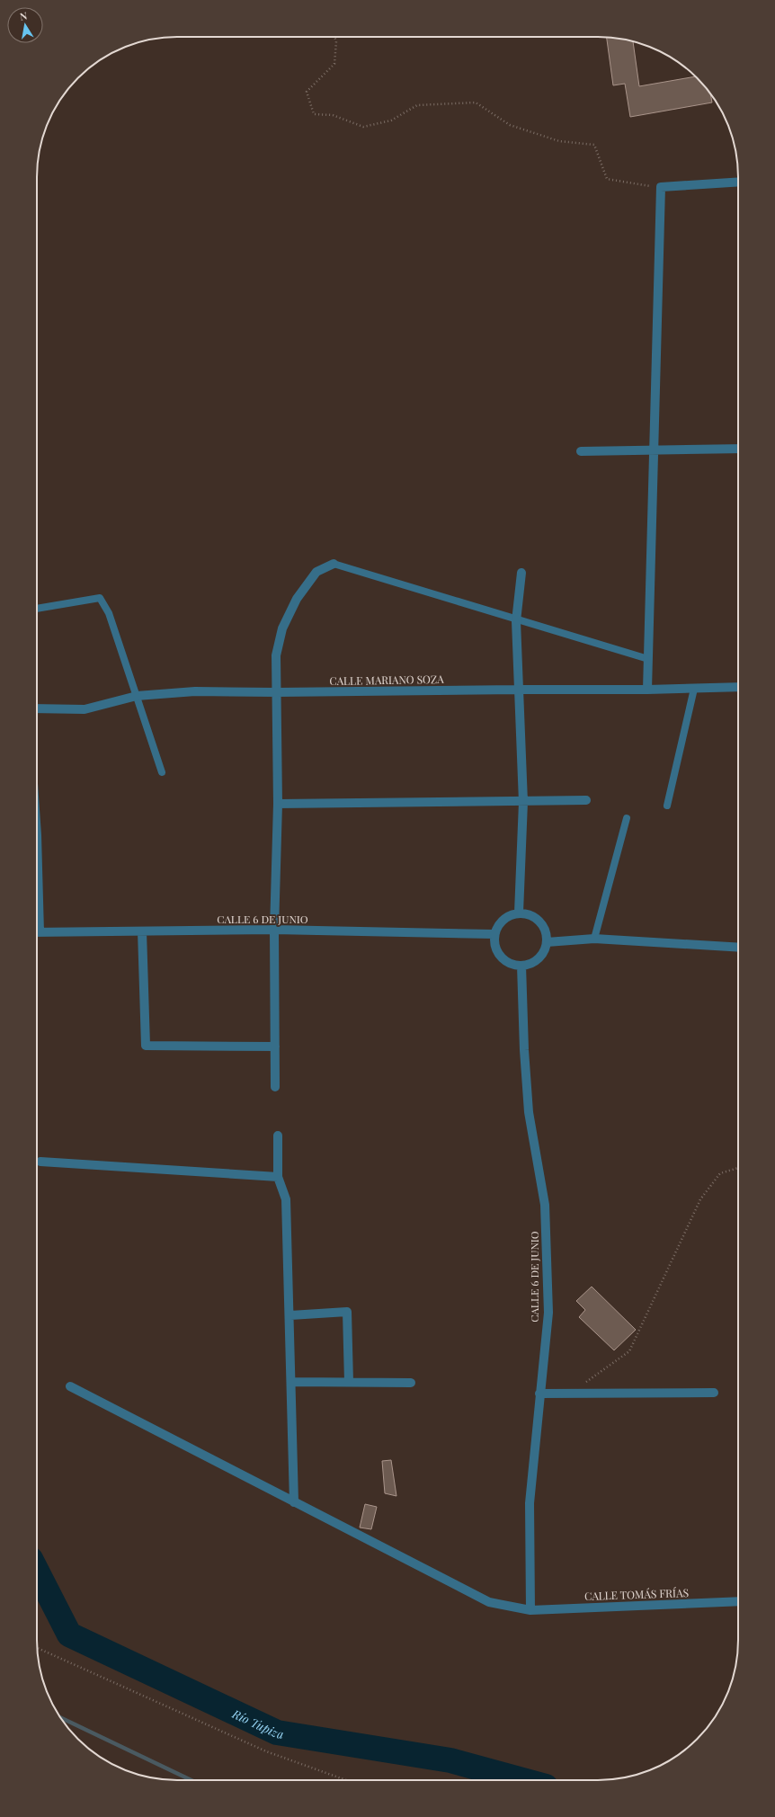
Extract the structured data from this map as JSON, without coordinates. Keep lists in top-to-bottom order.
{
  "streets": {
    "street": ["CALLE MARIANO SOZA", "CALLE 6 DE JUNIO", "CALLE TOMÁS FRÍAS"]
  },
  "crossings": [
    ["CALLE 6 DE JUNIO", "CALLE TOMÁS FRÍAS"]
  ],
  "water": ["Río Tupiza"],
  "north": "top"
}
